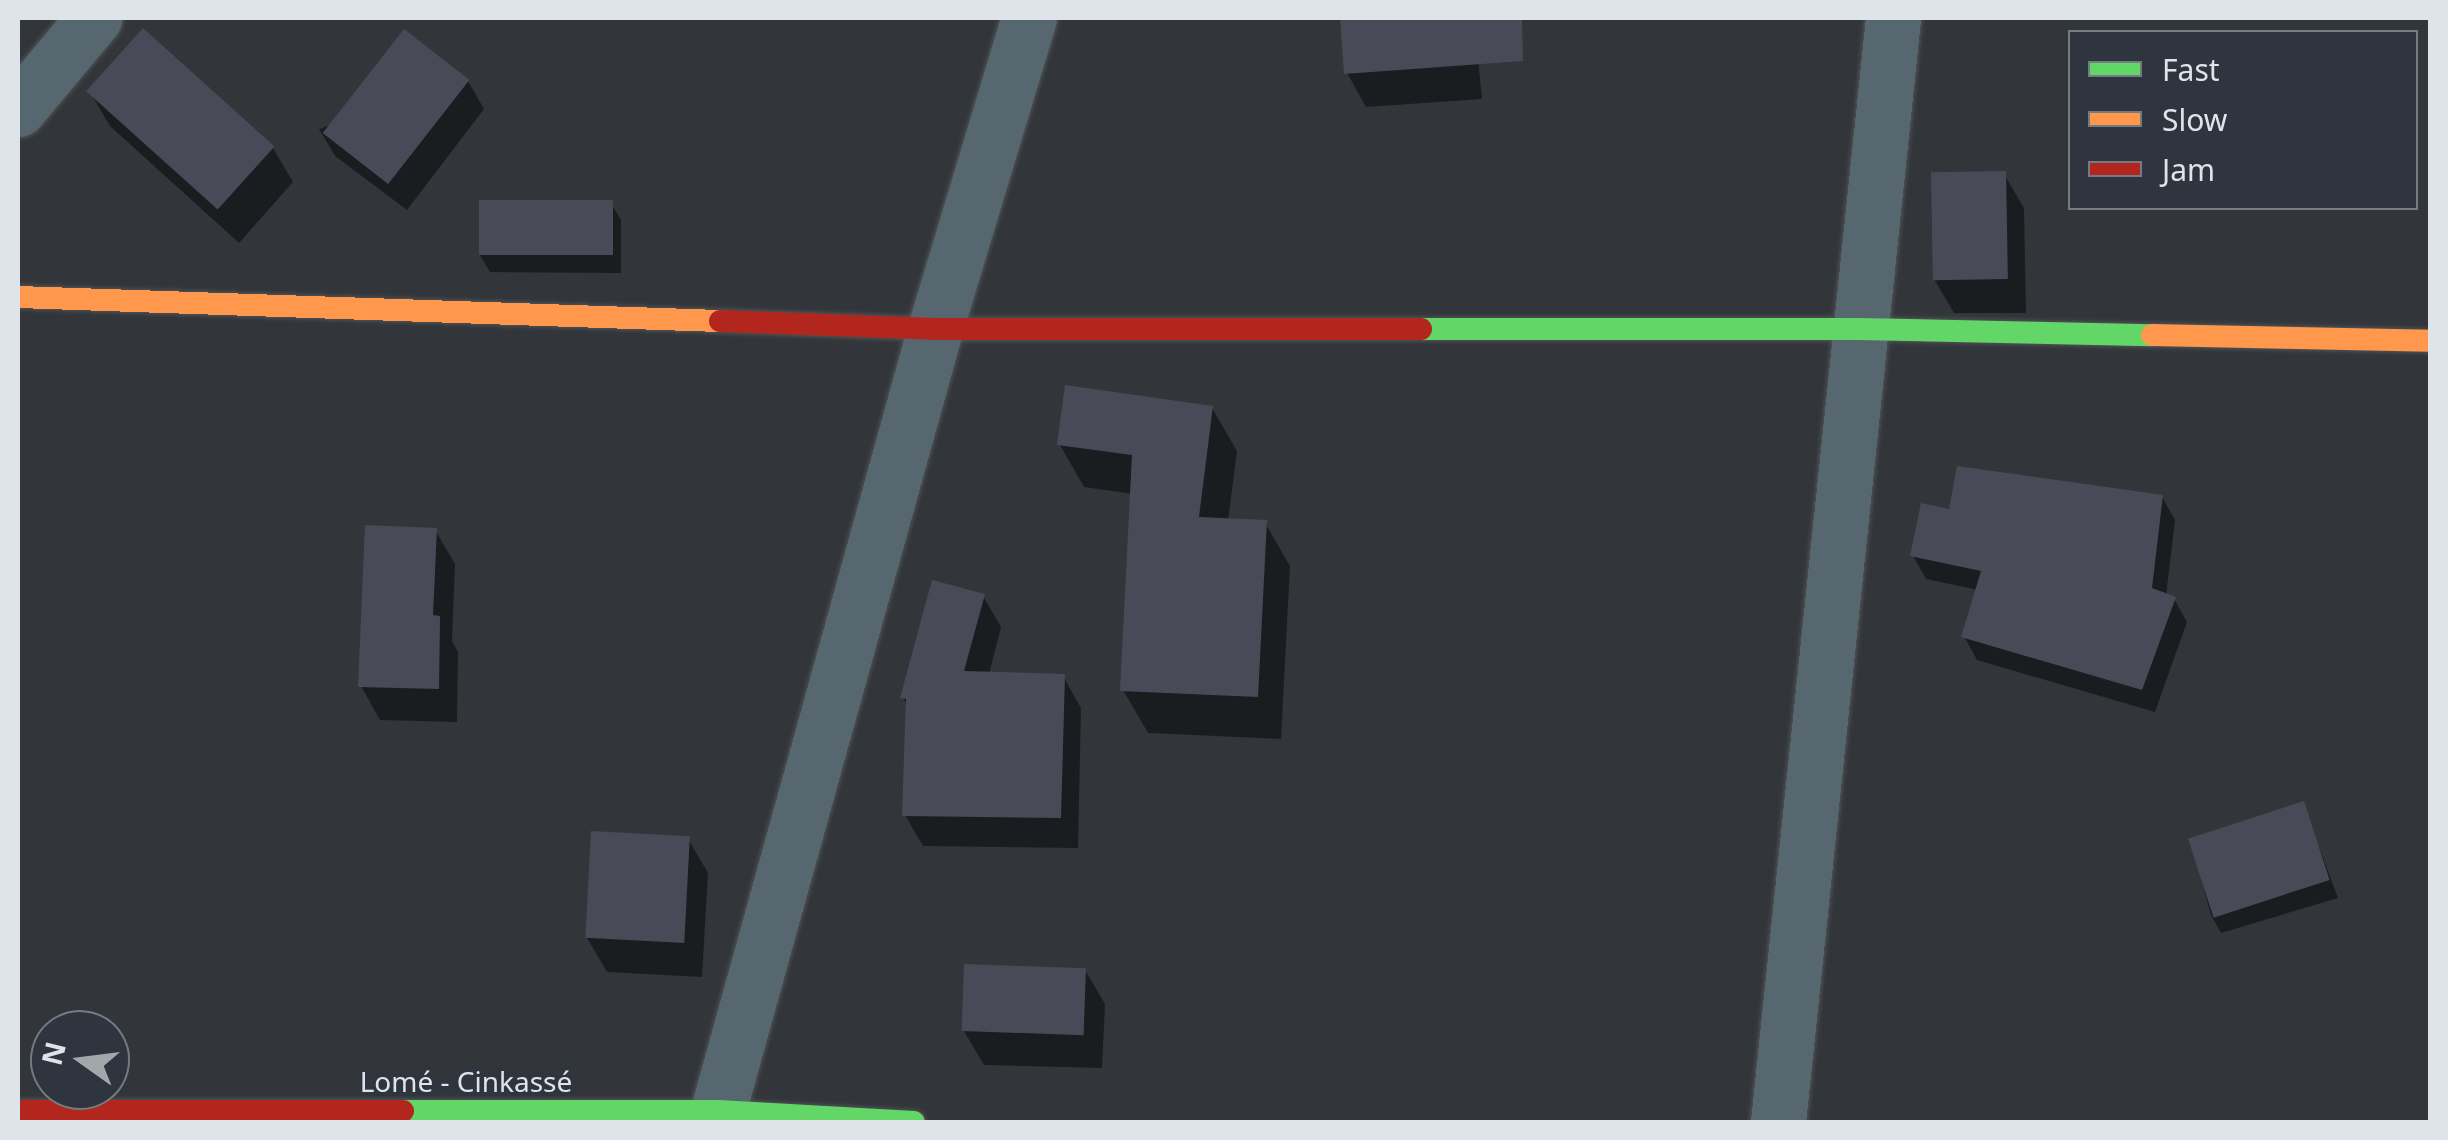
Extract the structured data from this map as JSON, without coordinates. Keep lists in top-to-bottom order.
{
  "streets": {
    "main road": ["Lomé - Cinkassé"]
  },
  "legend": ["Fast", "Slow", "Jam"],
  "north": "left"
}
